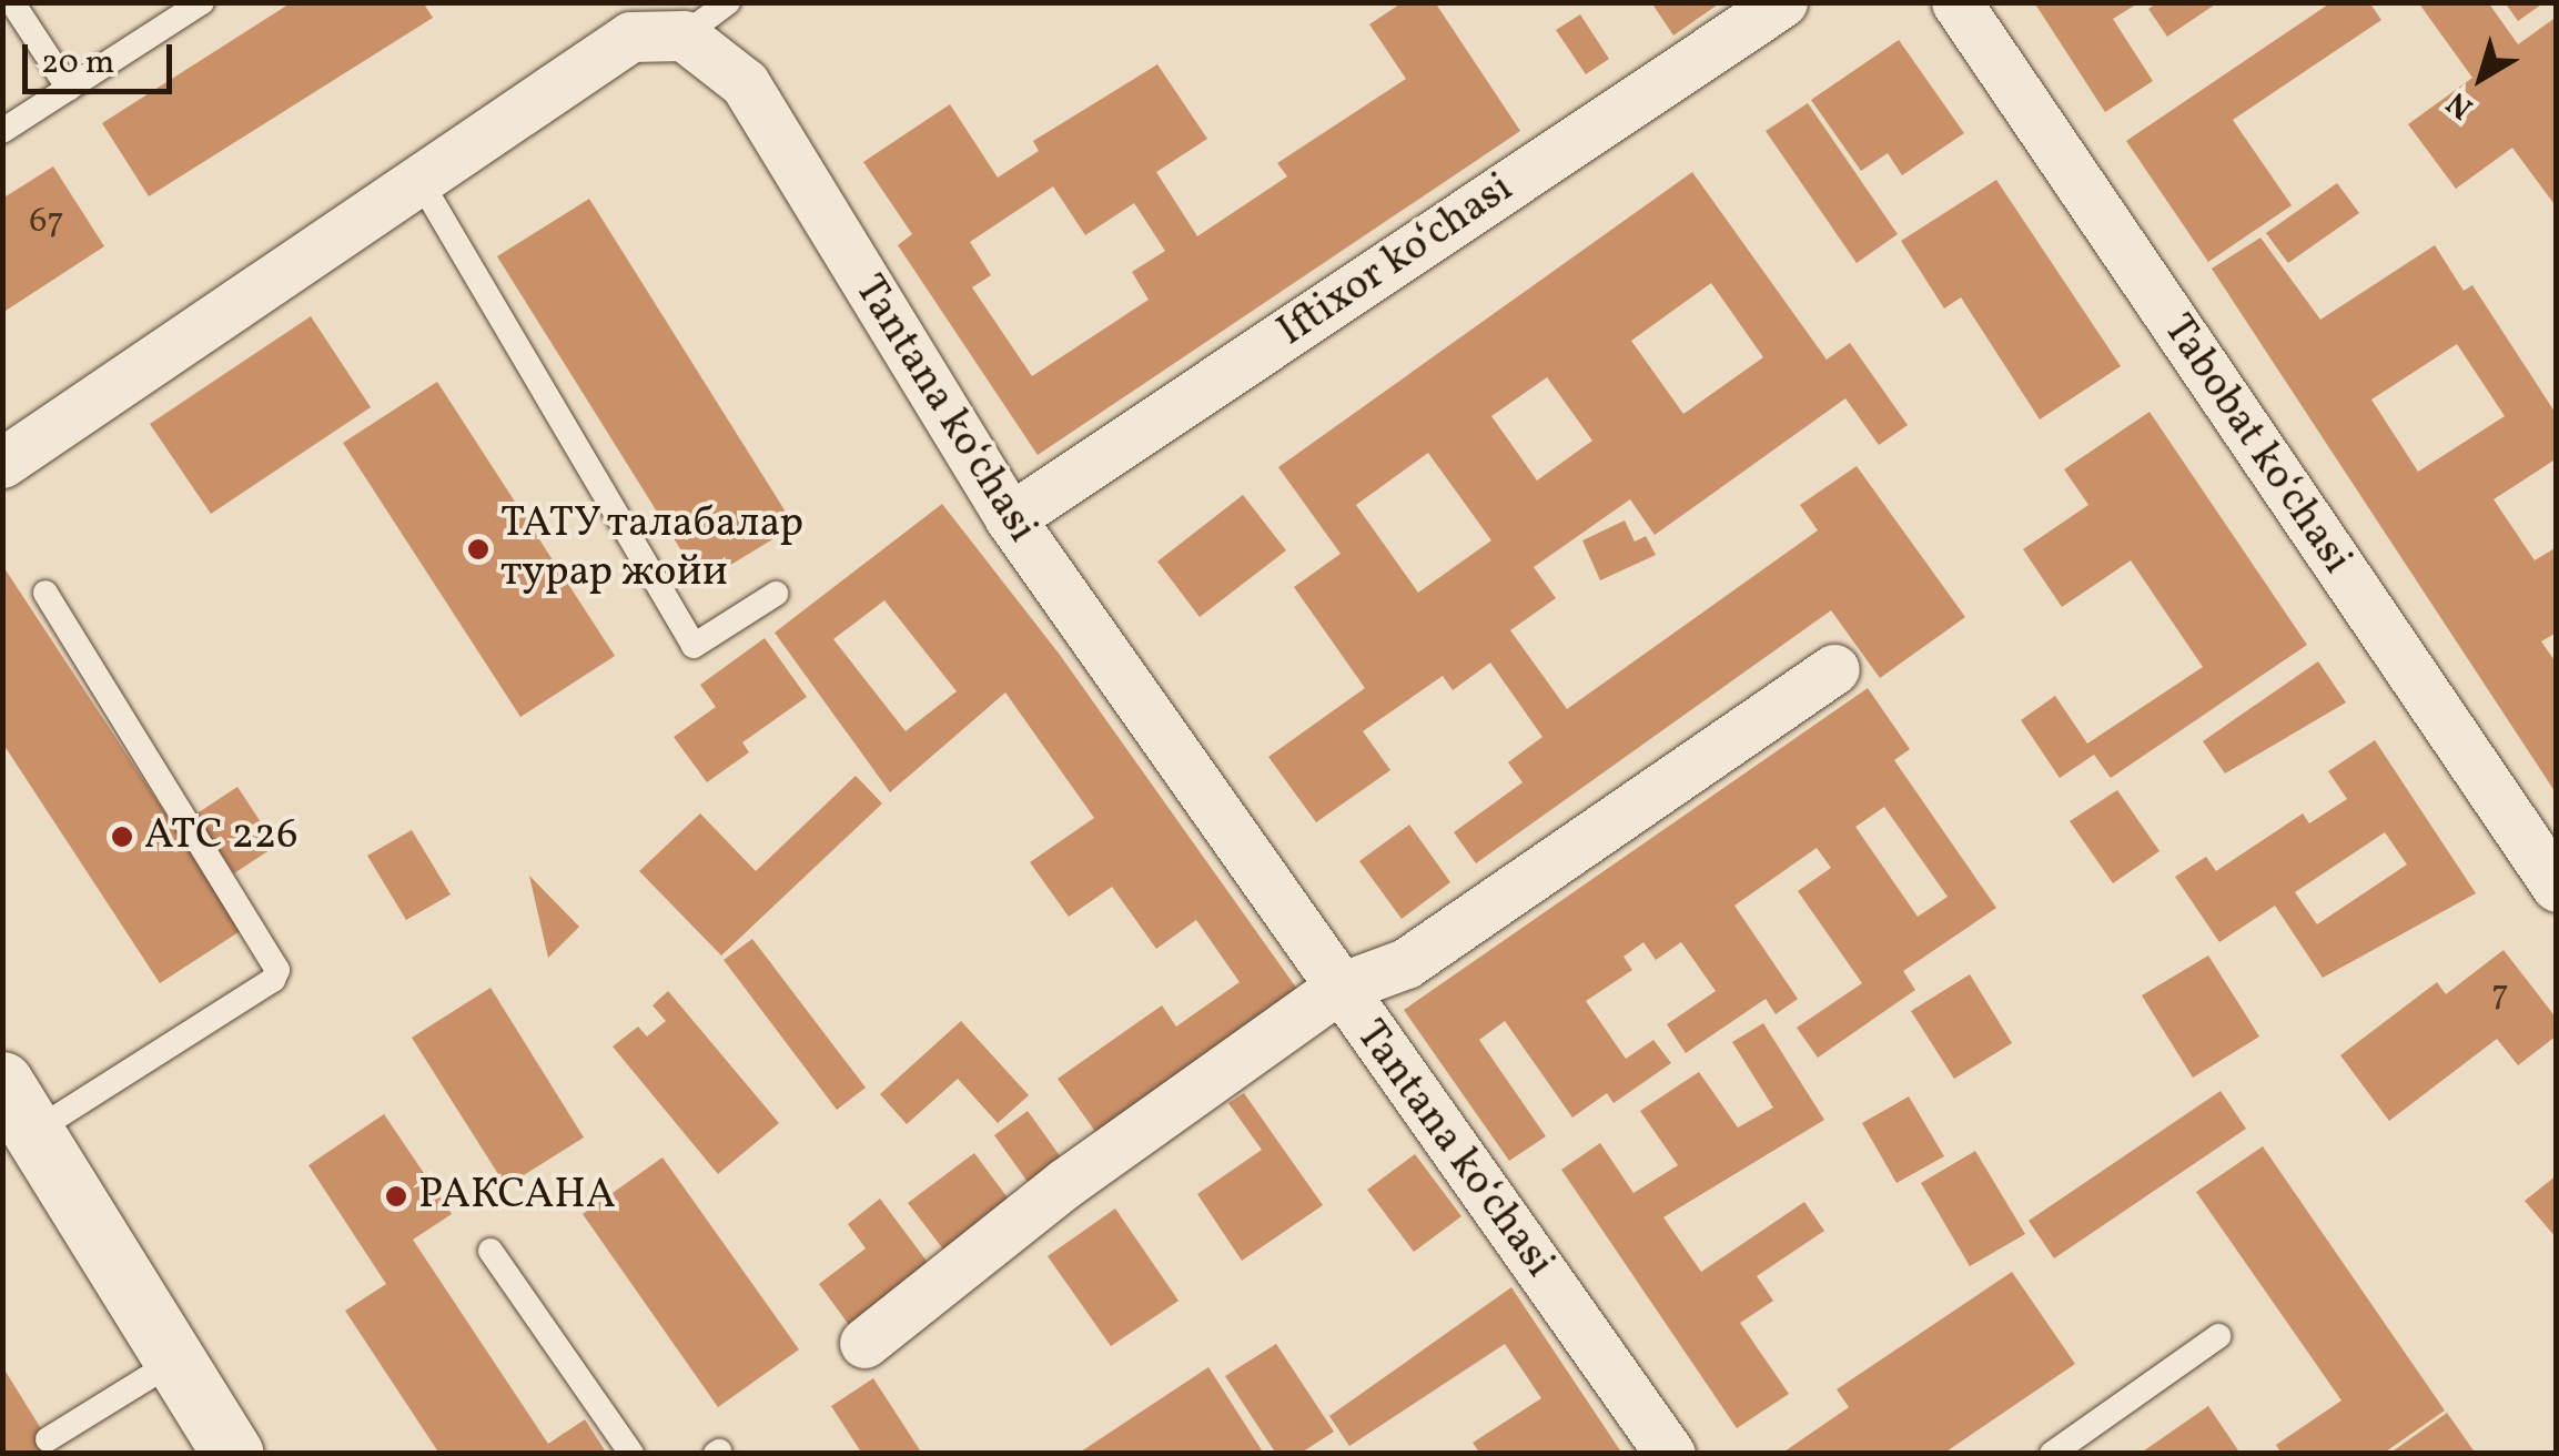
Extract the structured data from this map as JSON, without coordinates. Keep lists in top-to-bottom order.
{
  "streets": {
    "street": ["Iftixor koʻchasi", "Tantana koʻchasi", "Tabobat koʻchasi"]
  },
  "crossings": [
    ["Iftixor koʻchasi", "Tantana koʻchasi"]
  ],
  "places": ["ТАТУ талабалар турар жойи", "АТС 226", "РАКСАНА"],
  "house_numbers": ["67", "7"],
  "scale_bar": "20 m",
  "north": "bottom left"
}
